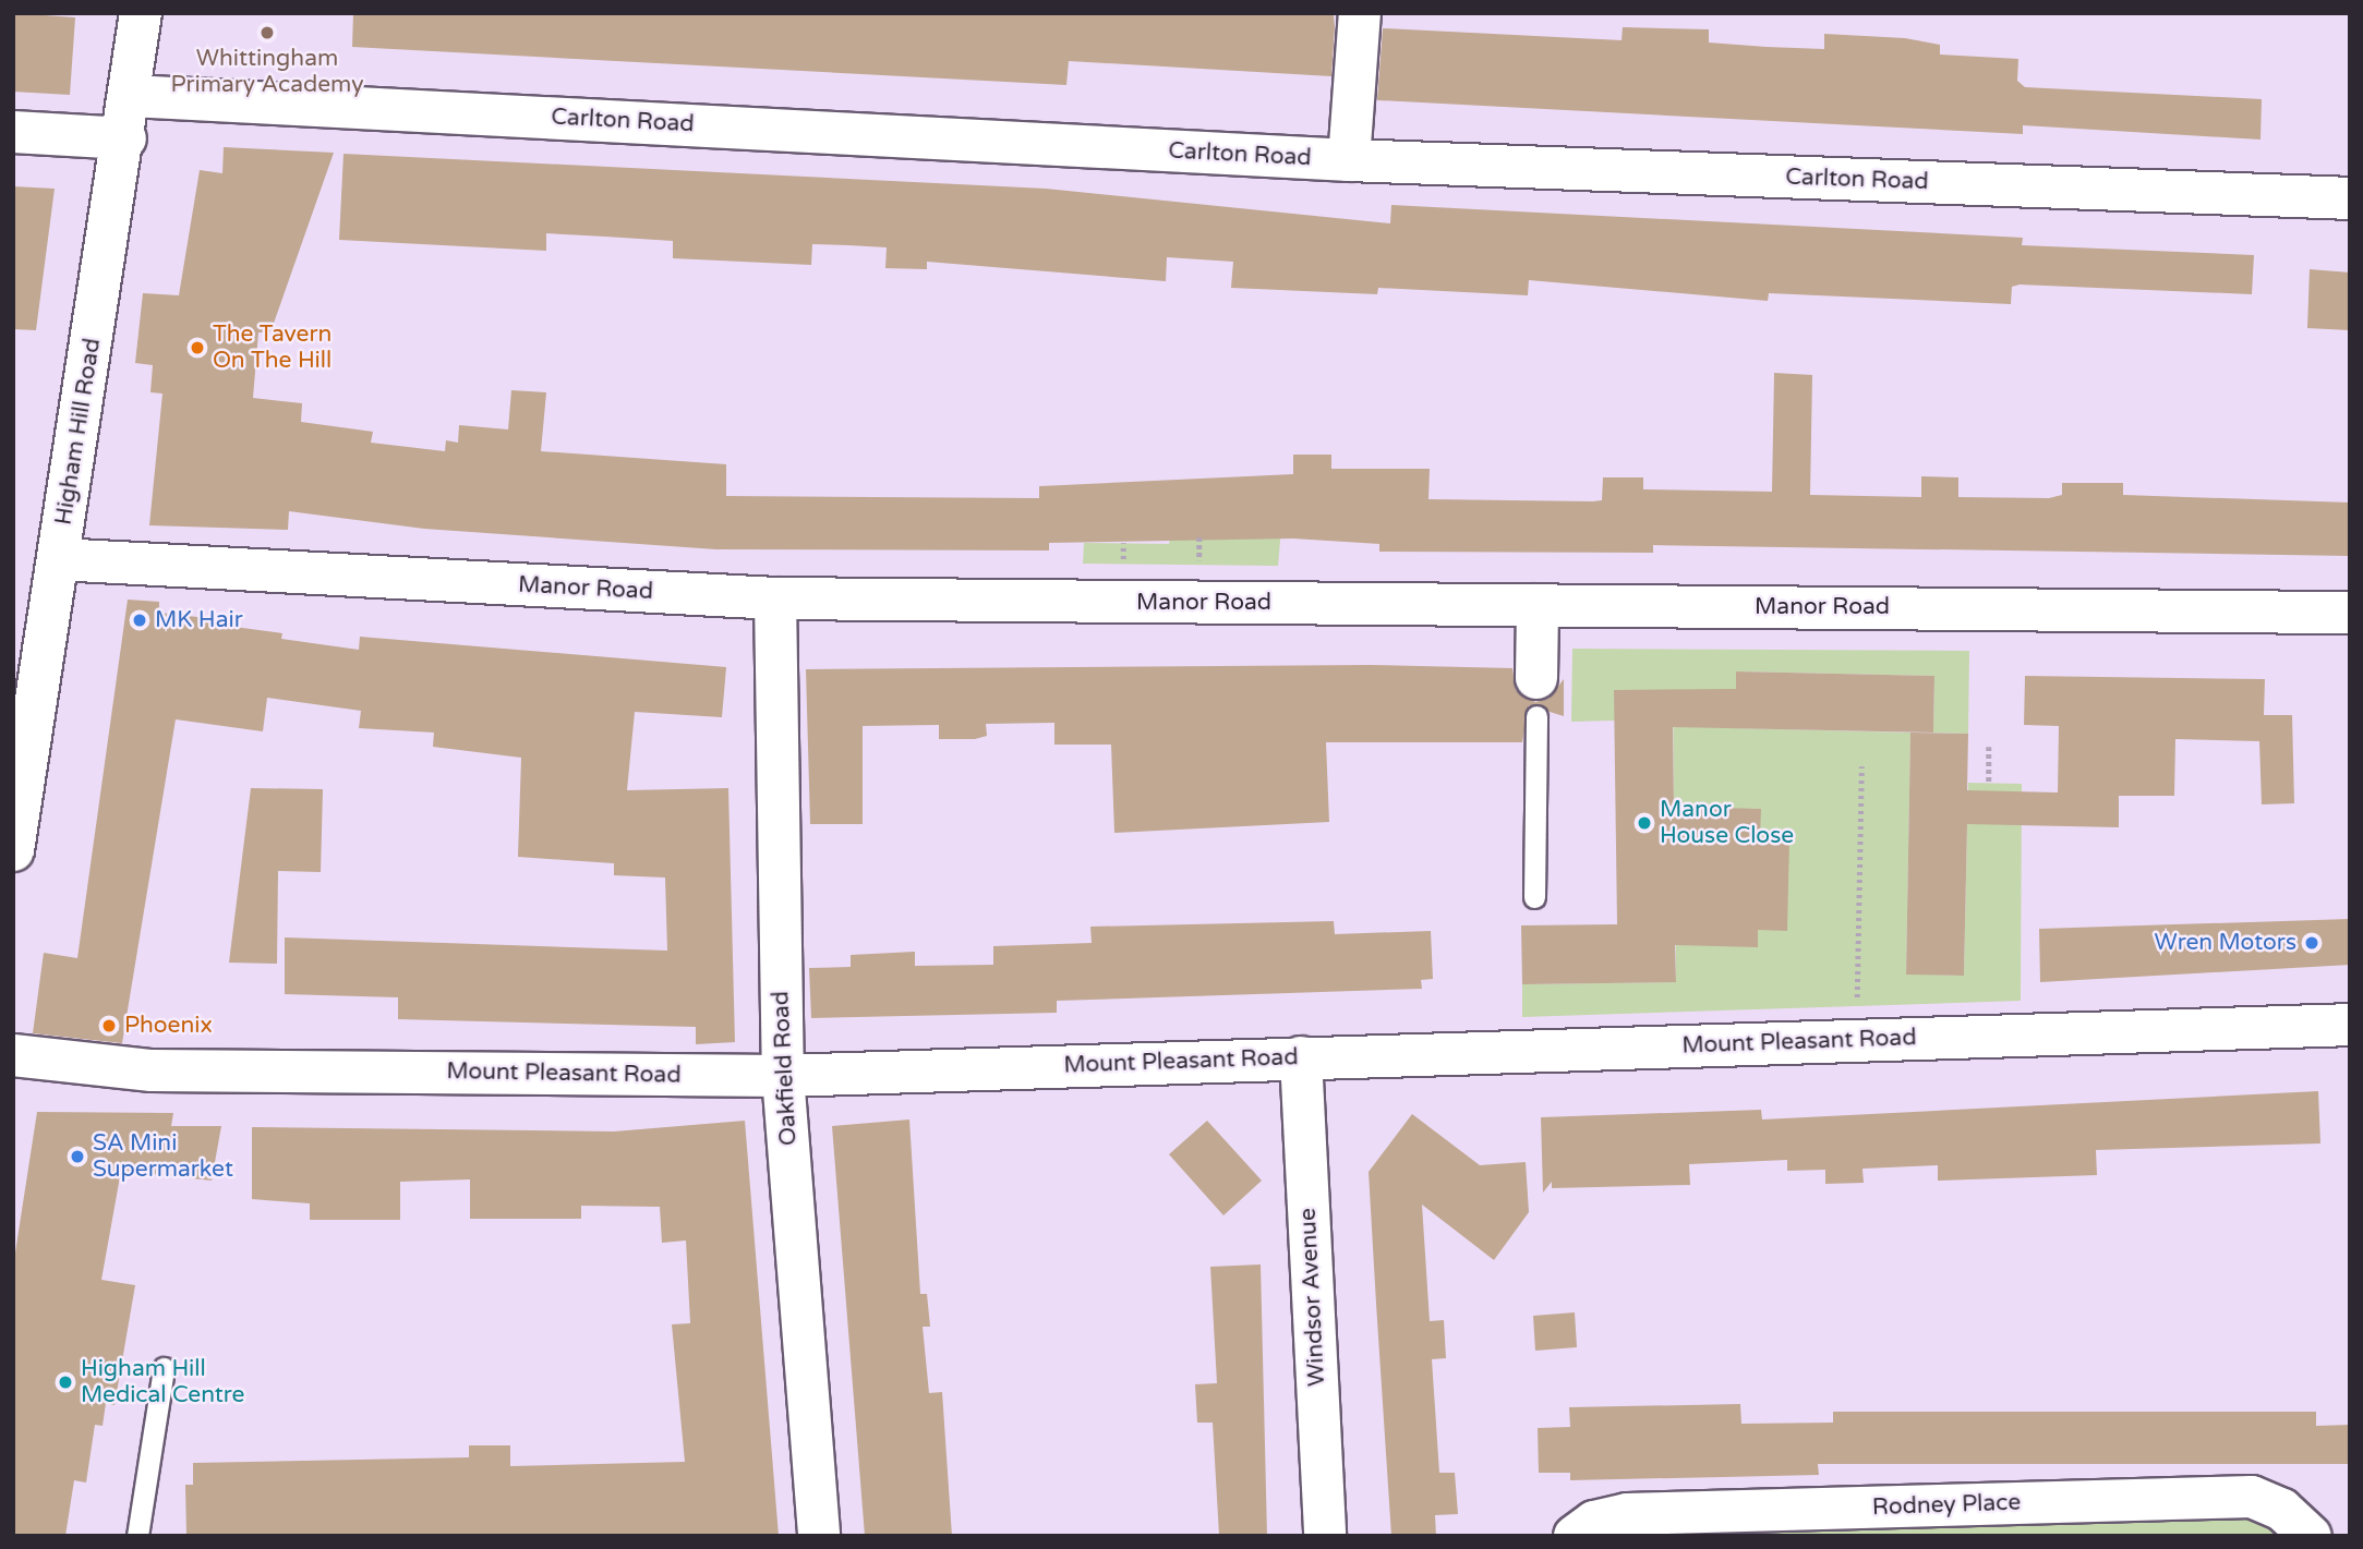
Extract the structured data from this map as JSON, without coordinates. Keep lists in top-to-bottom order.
{
  "streets": {
    "street": [
      "Carlton Road",
      "Higham Hill Road",
      "Manor Road",
      "Mount Pleasant Road",
      "Oakfield Road",
      "Windsor Avenue",
      "Rodney Place"
    ]
  },
  "crossings": [
    ["Carlton Road", "Higham Hill Road"],
    ["Higham Hill Road", "Manor Road"],
    ["Manor Road", "Oakfield Road"],
    ["Mount Pleasant Road", "Oakfield Road"],
    ["Mount Pleasant Road", "Windsor Avenue"]
  ],
  "places": [
    "Whittingham Primary Academy",
    "The Tavern On The Hill",
    "MK Hair",
    "Manor House Close",
    "Wren Motors",
    "Phoenix",
    "SA Mini Supermarket",
    "Higham Hill Medical Centre"
  ]
}
